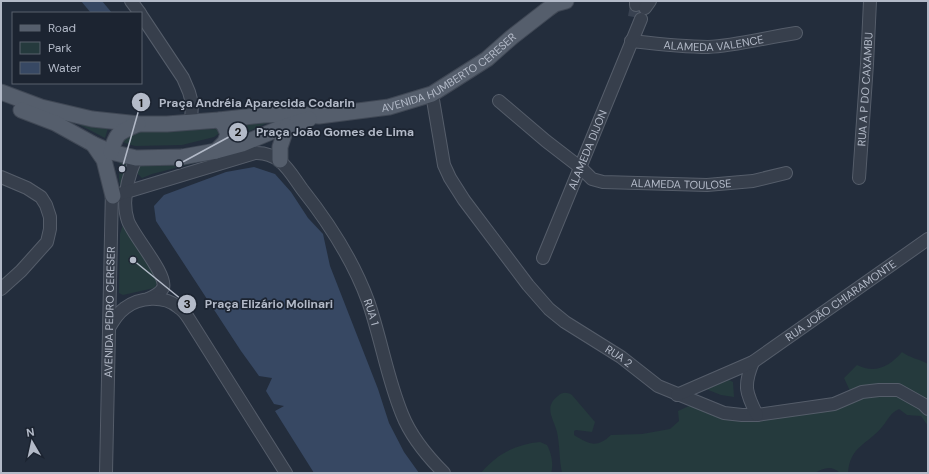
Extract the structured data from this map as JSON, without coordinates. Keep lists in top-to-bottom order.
{
  "streets": {
    "main road": ["AVENIDA HUMBERTO CERESER"],
    "street": [
      "ALAMEDA VALENCE",
      "RUA A P DO CAXAMBU",
      "ALAMEDA DIJON",
      "ALAMEDA TOULOSE",
      "RUA JOÃO CHIARAMONTE",
      "AVENIDA PEDRO CERESER",
      "RUA 1",
      "RUA 2"
    ]
  },
  "crossings": [
    ["ALAMEDA VALENCE", "ALAMEDA DIJON"],
    ["AVENIDA HUMBERTO CERESER", "AVENIDA PEDRO CERESER"],
    ["AVENIDA HUMBERTO CERESER", "RUA 2"],
    ["ALAMEDA DIJON", "ALAMEDA TOULOSE"],
    ["RUA JOÃO CHIARAMONTE", "RUA 2"]
  ],
  "places": ["Praça João Gomes de Lima", "Praça Andréia Aparecida Codarin", "Praça Elizário Molinari"],
  "legend": ["Road", "Park", "Water"],
  "north": "top"
}
